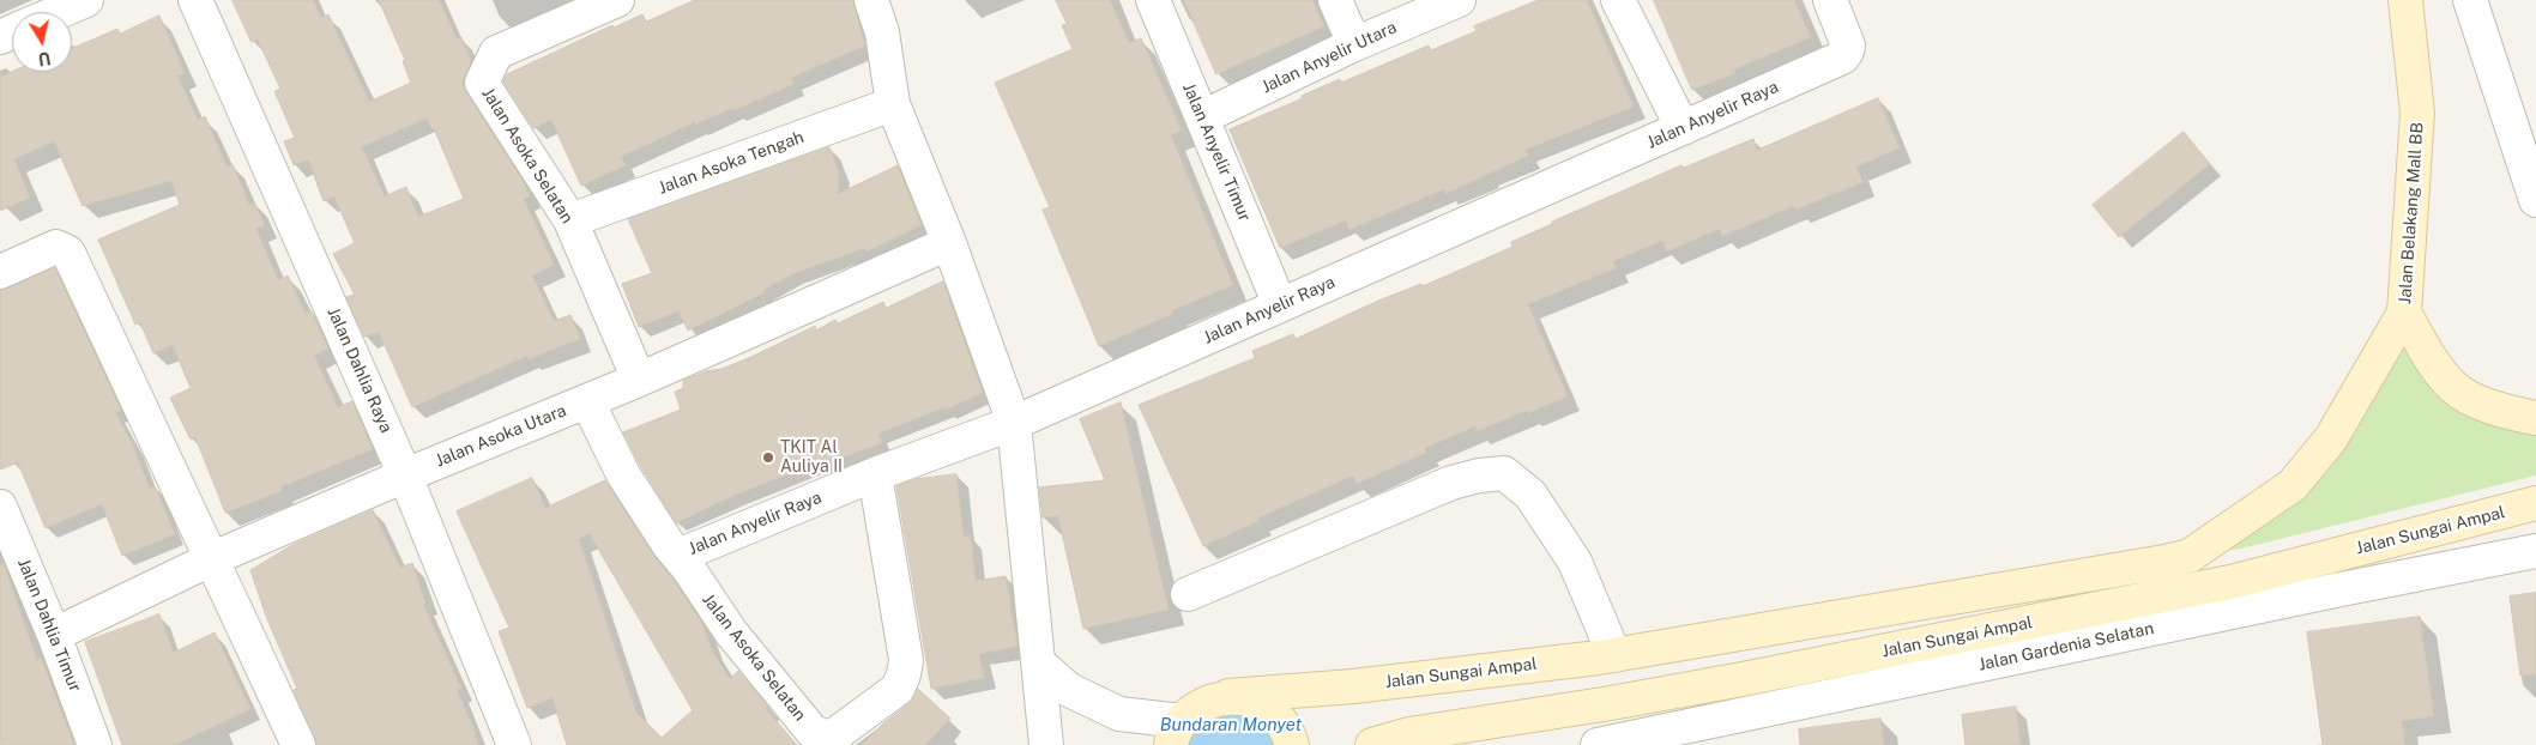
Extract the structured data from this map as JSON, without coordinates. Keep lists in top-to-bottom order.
{
  "streets": {
    "main road": ["Jalan Belakang Mall BB", "Jalan Sungai Ampal"],
    "street": [
      "Jalan Anyelir Utara",
      "Jalan Anyelir Raya",
      "Jalan Anyelir Timur",
      "Jalan Asoka Selatan",
      "Jalan Asoka Tengah",
      "Jalan Dahlia Raya",
      "Jalan Asoka Utara",
      "Jalan Dahlia Timur",
      "Jalan Gardenia Selatan"
    ]
  },
  "crossings": [
    ["Jalan Anyelir Utara", "Jalan Anyelir Timur"],
    ["Jalan Anyelir Raya", "Jalan Anyelir Timur"],
    ["Jalan Anyelir Raya", "Jalan Asoka Selatan"],
    ["Jalan Asoka Selatan", "Jalan Asoka Tengah"],
    ["Jalan Asoka Selatan", "Jalan Asoka Utara"],
    ["Jalan Belakang Mall BB", "Jalan Sungai Ampal"],
    ["Jalan Dahlia Raya", "Jalan Asoka Utara"],
    ["Jalan Asoka Utara", "Jalan Dahlia Timur"]
  ],
  "water": ["Bundaran Monyet"],
  "places": ["TKIT Al Auliya II"],
  "north": "bottom"
}
